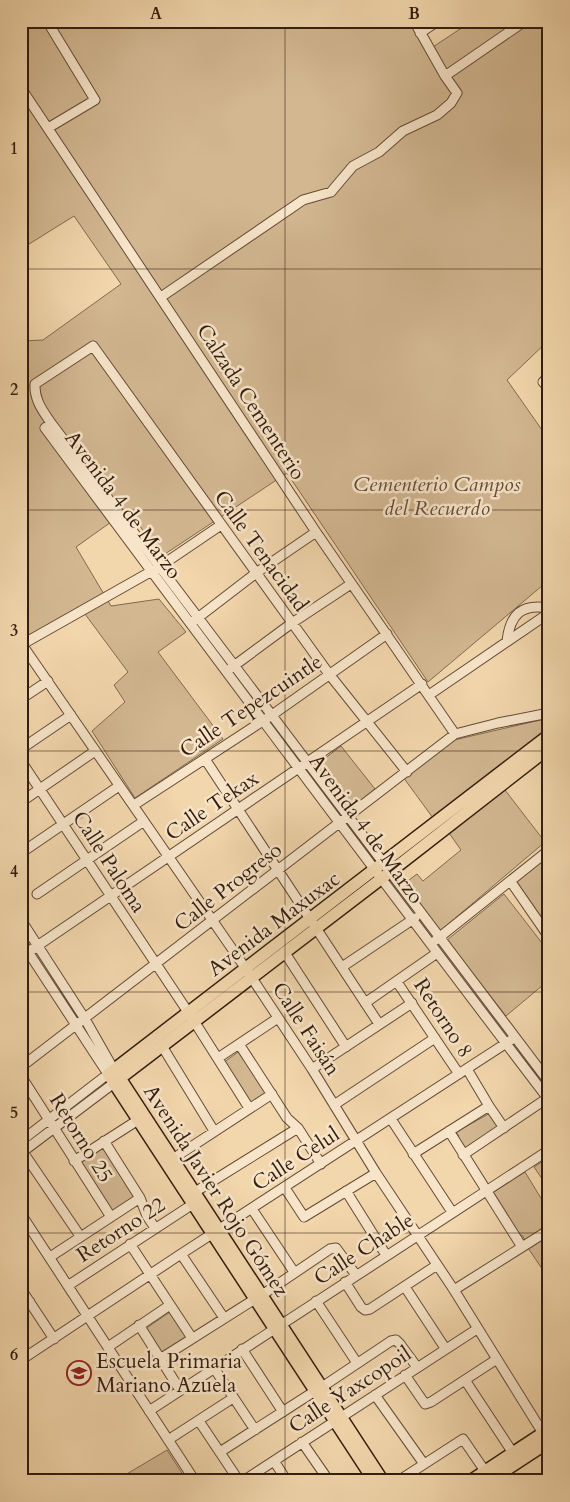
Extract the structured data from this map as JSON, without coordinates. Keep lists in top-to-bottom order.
{
  "streets": {
    "main road": ["Avenida Maxuxac", "Avenida Javier Rojo Gómez"],
    "street": [
      "Calzada Cementerio",
      "Avenida 4 de Marzo",
      "Calle Tenacidad",
      "Calle Tepezcuintle",
      "Calle Tekax",
      "Calle Paloma",
      "Calle Progreso",
      "Retorno 8",
      "Calle Faisán",
      "Retorno 25",
      "Calle Celul",
      "Retorno 22",
      "Calle Chable",
      "Calle Yaxcopoil"
    ]
  },
  "crossings": [
    ["Calzada Cementerio", "Calle Tepezcuintle"],
    ["Calzada Cementerio", "Calle Tekax"],
    ["Calzada Cementerio", "Calle Progreso"],
    ["Avenida 4 de Marzo", "Calle Tenacidad"],
    ["Avenida 4 de Marzo", "Calle Tepezcuintle"],
    ["Avenida 4 de Marzo", "Calle Tekax"],
    ["Avenida 4 de Marzo", "Calle Progreso"],
    ["Avenida 4 de Marzo", "Avenida Maxuxac"],
    ["Avenida 4 de Marzo", "Calle Celul"],
    ["Calle Tenacidad", "Calle Tepezcuintle"],
    ["Calle Tenacidad", "Calle Tekax"],
    ["Calle Tenacidad", "Calle Progreso"],
    ["Calle Tepezcuintle", "Calle Faisán"],
    ["Calle Tekax", "Calle Paloma"],
    ["Calle Tekax", "Calle Faisán"],
    ["Calle Tekax", "Avenida Javier Rojo Gómez"],
    ["Calle Paloma", "Calle Progreso"],
    ["Calle Paloma", "Avenida Maxuxac"],
    ["Calle Progreso", "Calle Faisán"],
    ["Calle Progreso", "Avenida Javier Rojo Gómez"],
    ["Avenida Maxuxac", "Calle Faisán"],
    ["Avenida Maxuxac", "Retorno 25"],
    ["Avenida Maxuxac", "Avenida Javier Rojo Gómez"],
    ["Retorno 8", "Calle Celul"],
    ["Calle Faisán", "Calle Celul"],
    ["Calle Faisán", "Calle Chable"],
    ["Calle Faisán", "Calle Yaxcopoil"],
    ["Calle Celul", "Avenida Javier Rojo Gómez"],
    ["Avenida Javier Rojo Gómez", "Retorno 22"],
    ["Avenida Javier Rojo Gómez", "Calle Chable"],
    ["Avenida Javier Rojo Gómez", "Calle Yaxcopoil"]
  ],
  "parks": ["Cementerio Campos del Recuerdo"],
  "places": {
    "school or university": ["Escuela Primaria Mariano Azuela"]
  },
  "grid": {
    "columns": ["A", "B"],
    "rows": [
      "1",
      "2",
      "3",
      "4",
      "5",
      "6"
    ]
  }
}
